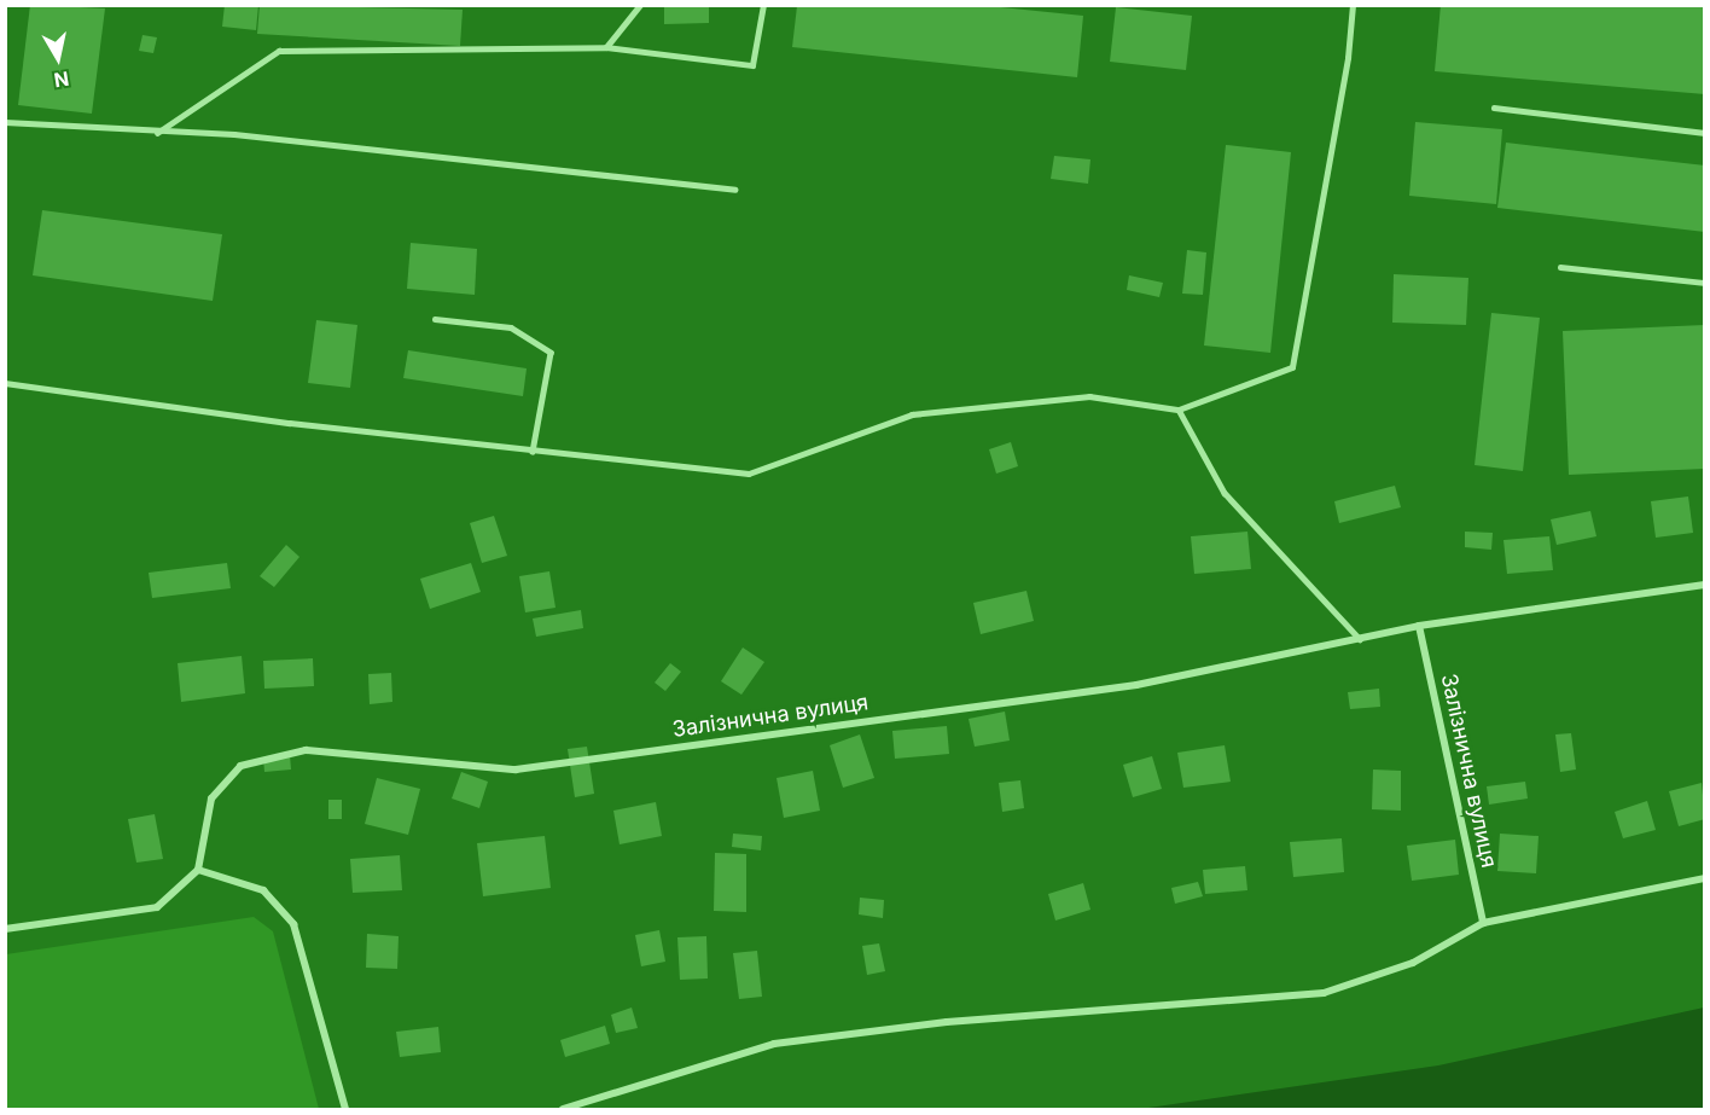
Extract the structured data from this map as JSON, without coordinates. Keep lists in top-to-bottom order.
{
  "streets": {
    "street": ["Залізнична вулиця"]
  },
  "north": "bottom"
}
